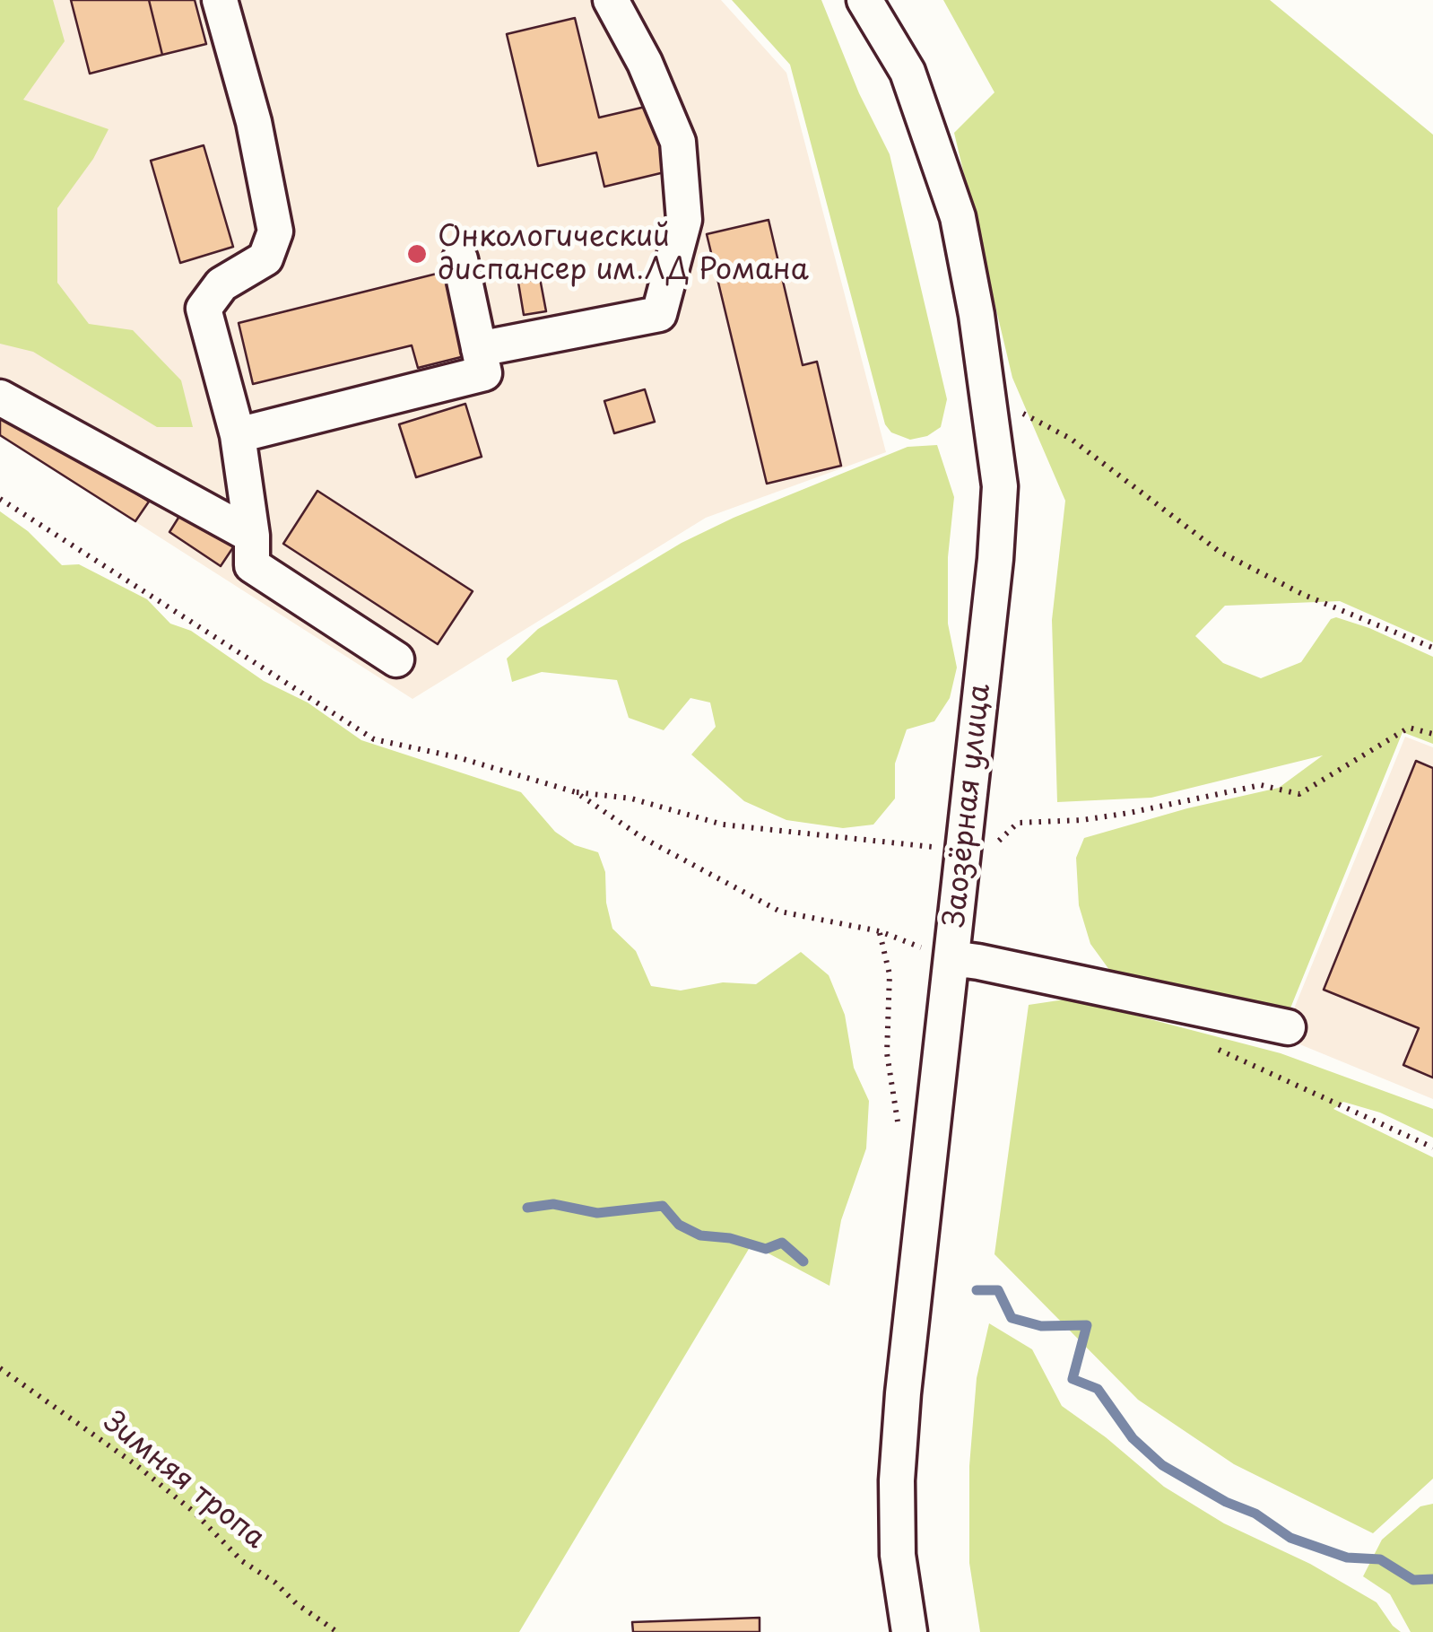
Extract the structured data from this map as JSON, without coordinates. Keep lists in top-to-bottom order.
{
  "streets": {
    "street": ["Заозёрная улица"],
    "path": ["Зимняя тропа"]
  },
  "places": ["Онкологический диспансер им.ЛД Романа"]
}
